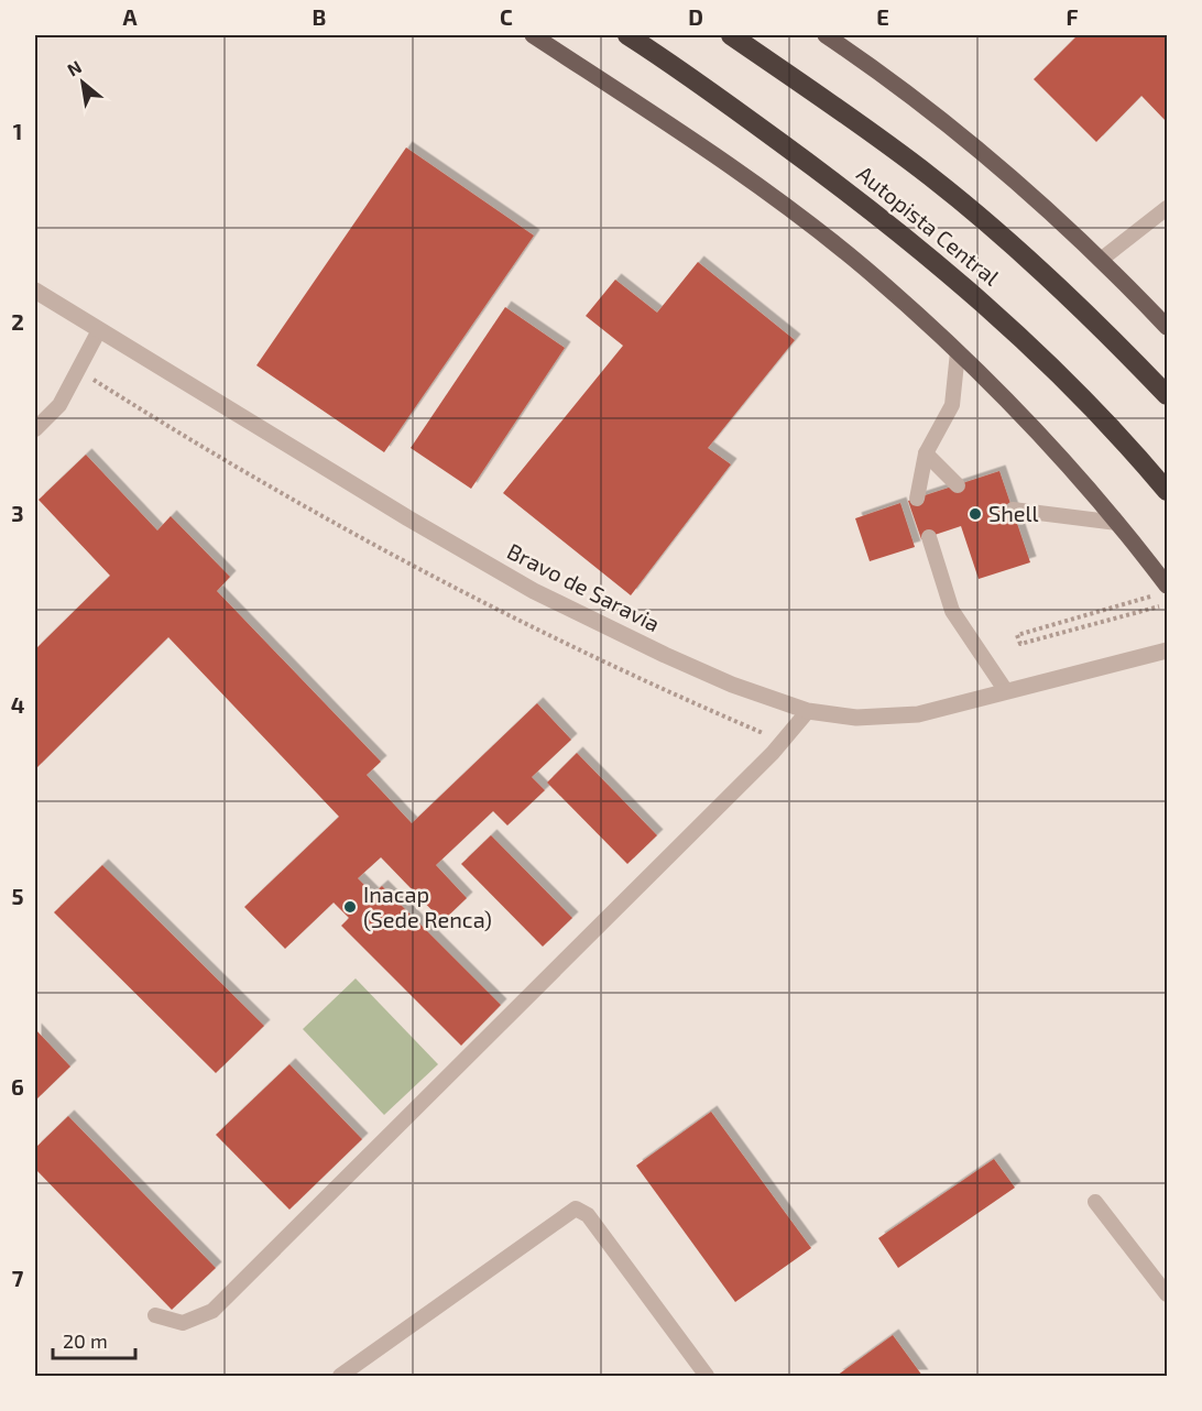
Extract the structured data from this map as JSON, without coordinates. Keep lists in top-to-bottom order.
{
  "streets": {
    "highway": ["Autopista Central"],
    "street": ["Bravo de Saravia"]
  },
  "places": ["Shell", "Inacap (Sede Renca)"],
  "scale_bar": "20 m",
  "north": "top left",
  "grid": {
    "columns": [
      "A",
      "B",
      "C",
      "D",
      "E",
      "F"
    ],
    "rows": [
      "1",
      "2",
      "3",
      "4",
      "5",
      "6",
      "7"
    ]
  }
}
